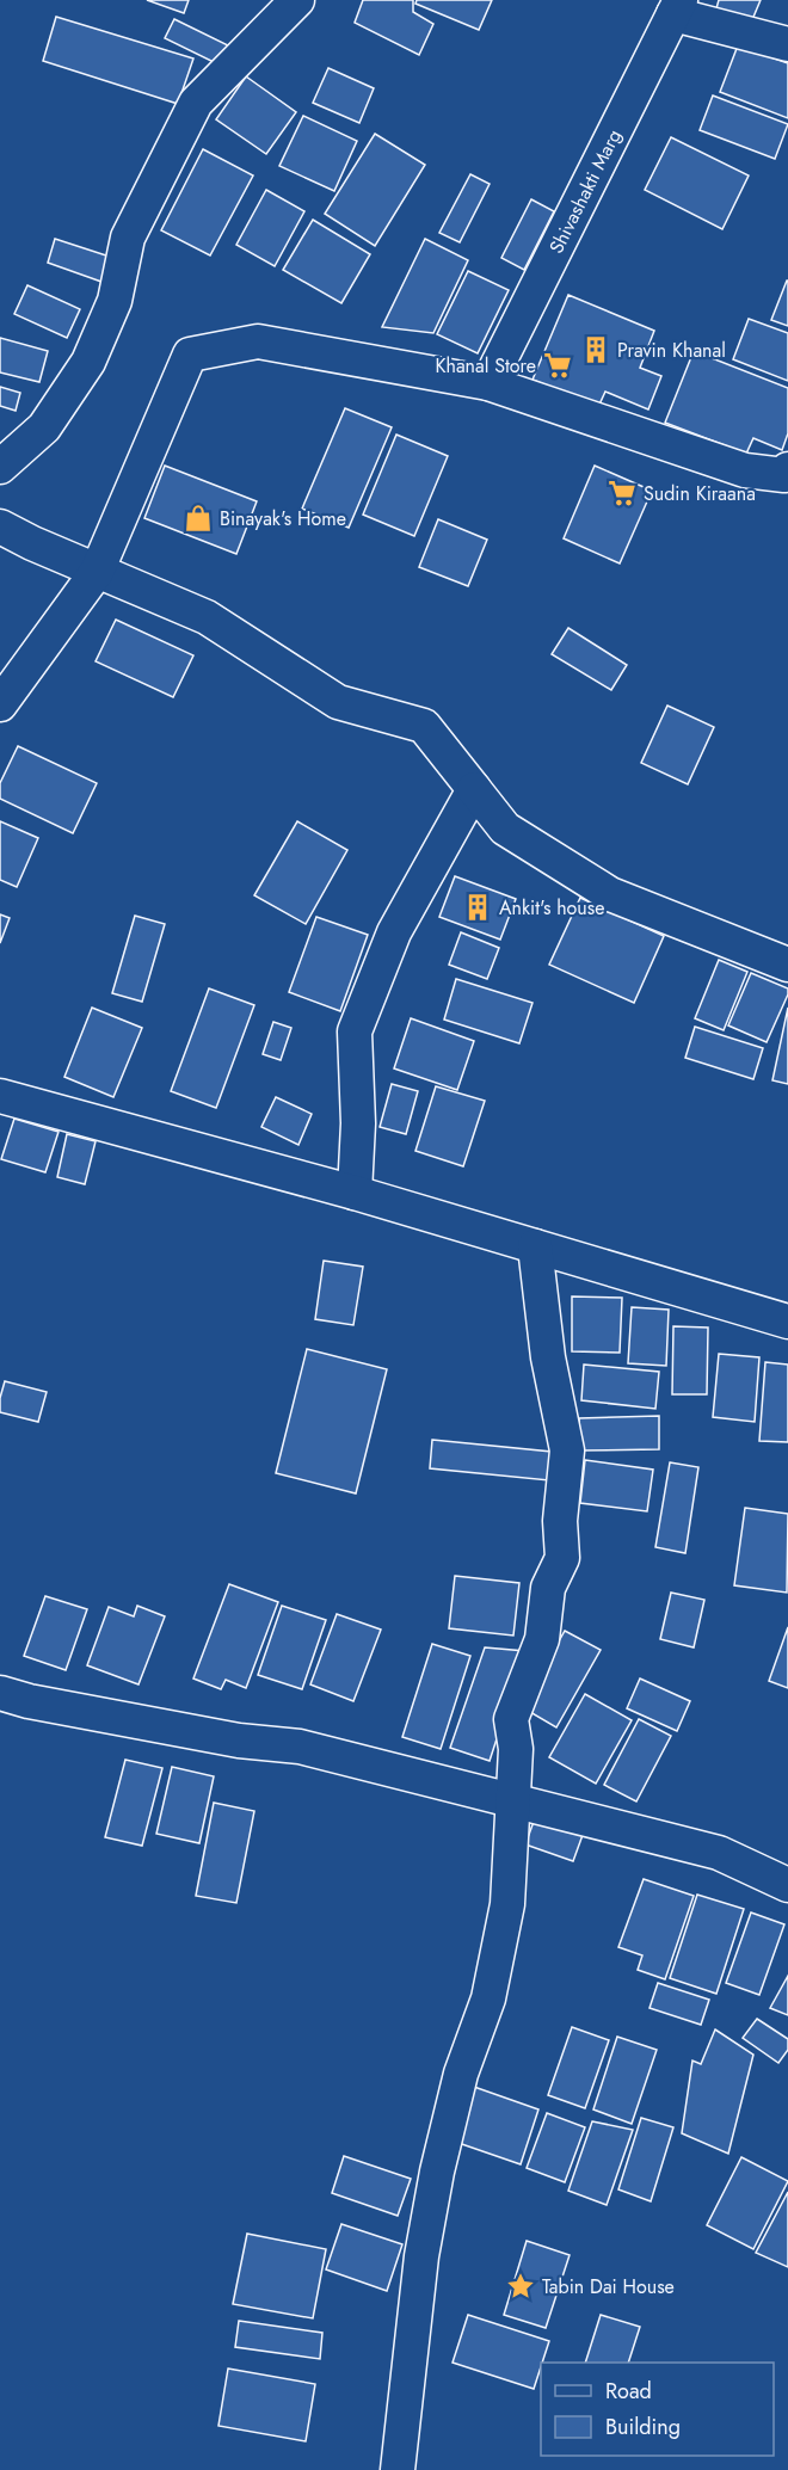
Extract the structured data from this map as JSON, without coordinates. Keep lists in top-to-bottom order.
{
  "streets": {
    "street": ["Shivashakti Marg"]
  },
  "places": {
    "building": ["Pravin Khanal", "Ankit's house"],
    "supermarket": ["Khanal Store", "Sudin Kiraana"],
    "shop": ["Binayak's Home"],
    "place": ["Tabin Dai House"]
  },
  "legend": ["Road", "Building"]
}
